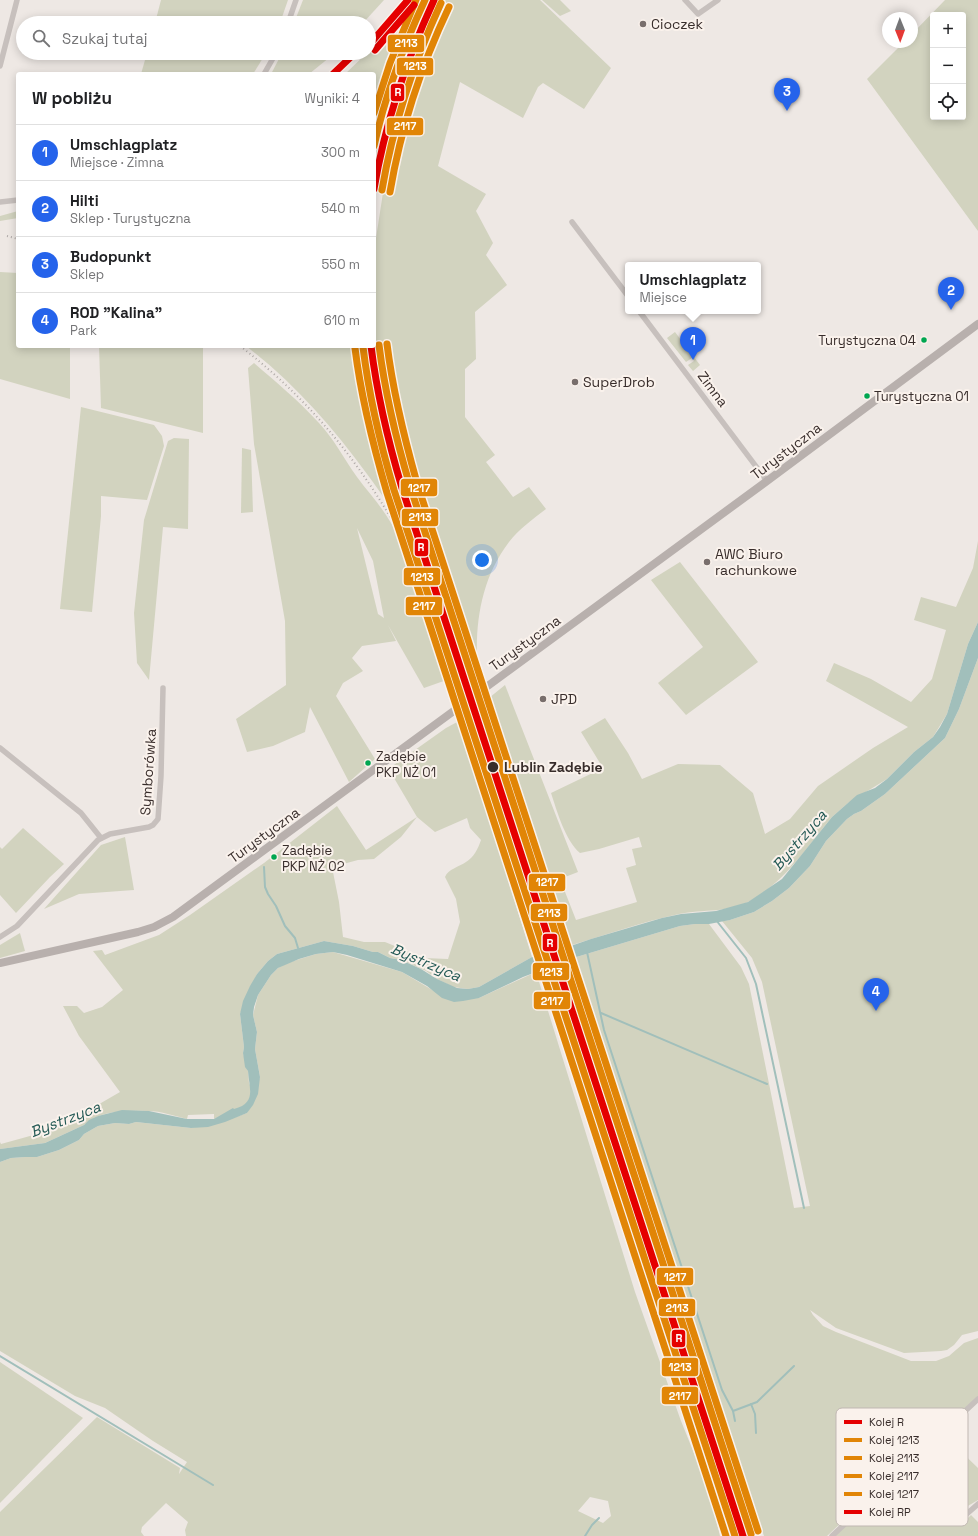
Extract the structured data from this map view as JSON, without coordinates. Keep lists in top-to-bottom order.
{
  "streets": {
    "main road": ["Turystyczna"],
    "street": ["Zimna", "Symborówka"]
  },
  "crossings": [
    ["Zimna", "Turystyczna"]
  ],
  "water": ["Bystrzyca"],
  "places": [
    "Cioczek",
    "Turystyczna 04",
    "SuperDrob",
    "Turystyczna 01",
    "AWC Biuro rachunkowe",
    "JPD",
    "Zadębie PKP NŻ 01",
    "Lublin Zadębie",
    "Zadębie PKP NŻ 02"
  ],
  "lines": [
    "rail line R",
    "rail line 2113",
    "rail line 1217",
    "rail line 1213",
    "rail line RP",
    "rail line 2117"
  ],
  "legend": [
    "Kolej R",
    "Kolej 1213",
    "Kolej 2113",
    "Kolej 2117",
    "Kolej 1217",
    "Kolej RP"
  ],
  "north": "bottom",
  "page": {
    "map_buttons": ["+", "−"],
    "search": "Szukaj tutaj",
    "heading": ["W pobliżu", "Wyniki: 4"],
    "pins": [
      "3",
      "2",
      "1",
      "4"
    ],
    "list": [
      {
        "mark": "1",
        "name": "Umschlagplatz",
        "note": "Miejsce · Zimna",
        "value": "300 m"
      },
      {
        "mark": "2",
        "name": "Hilti",
        "note": "Sklep · Turystyczna",
        "value": "540 m"
      },
      {
        "mark": "3",
        "name": "Budopunkt",
        "note": "Sklep",
        "value": "550 m"
      },
      {
        "mark": "4",
        "name": "ROD \"Kalina\"",
        "note": "Park",
        "value": "610 m"
      }
    ],
    "popup": ["Umschlagplatz", "Miejsce"]
  }
}
